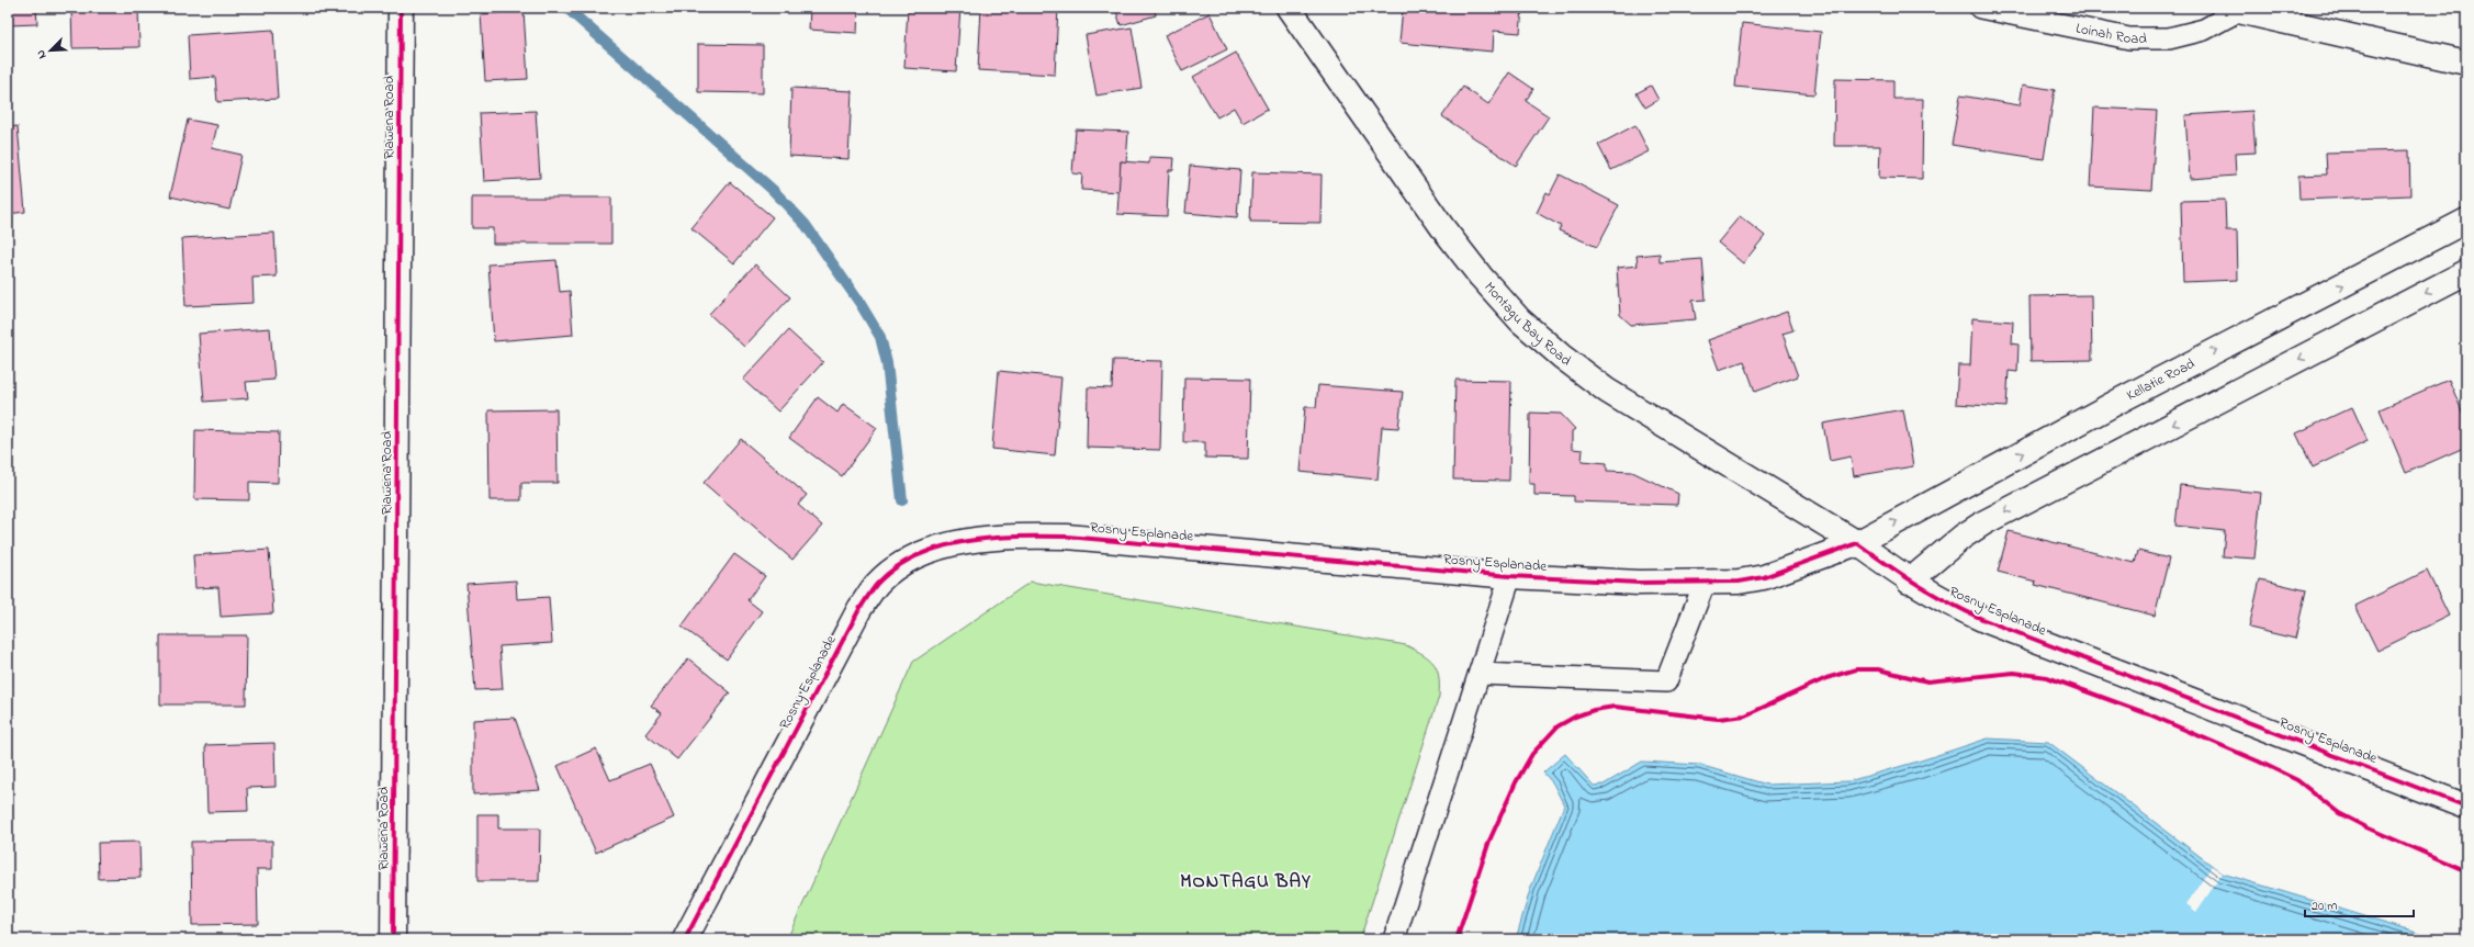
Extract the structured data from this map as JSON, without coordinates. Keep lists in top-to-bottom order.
{
  "streets": {
    "street": [
      "Loinah Road",
      "Riawena Road",
      "Montagu Bay Road",
      "Kellatie Road",
      "Rosny Esplanade"
    ]
  },
  "crossings": [
    ["Montagu Bay Road", "Kellatie Road"],
    ["Montagu Bay Road", "Rosny Esplanade"],
    ["Kellatie Road", "Rosny Esplanade"]
  ],
  "districts": ["MONTAGU BAY"],
  "scale_bar": "20 m",
  "north": "bottom left"
}
